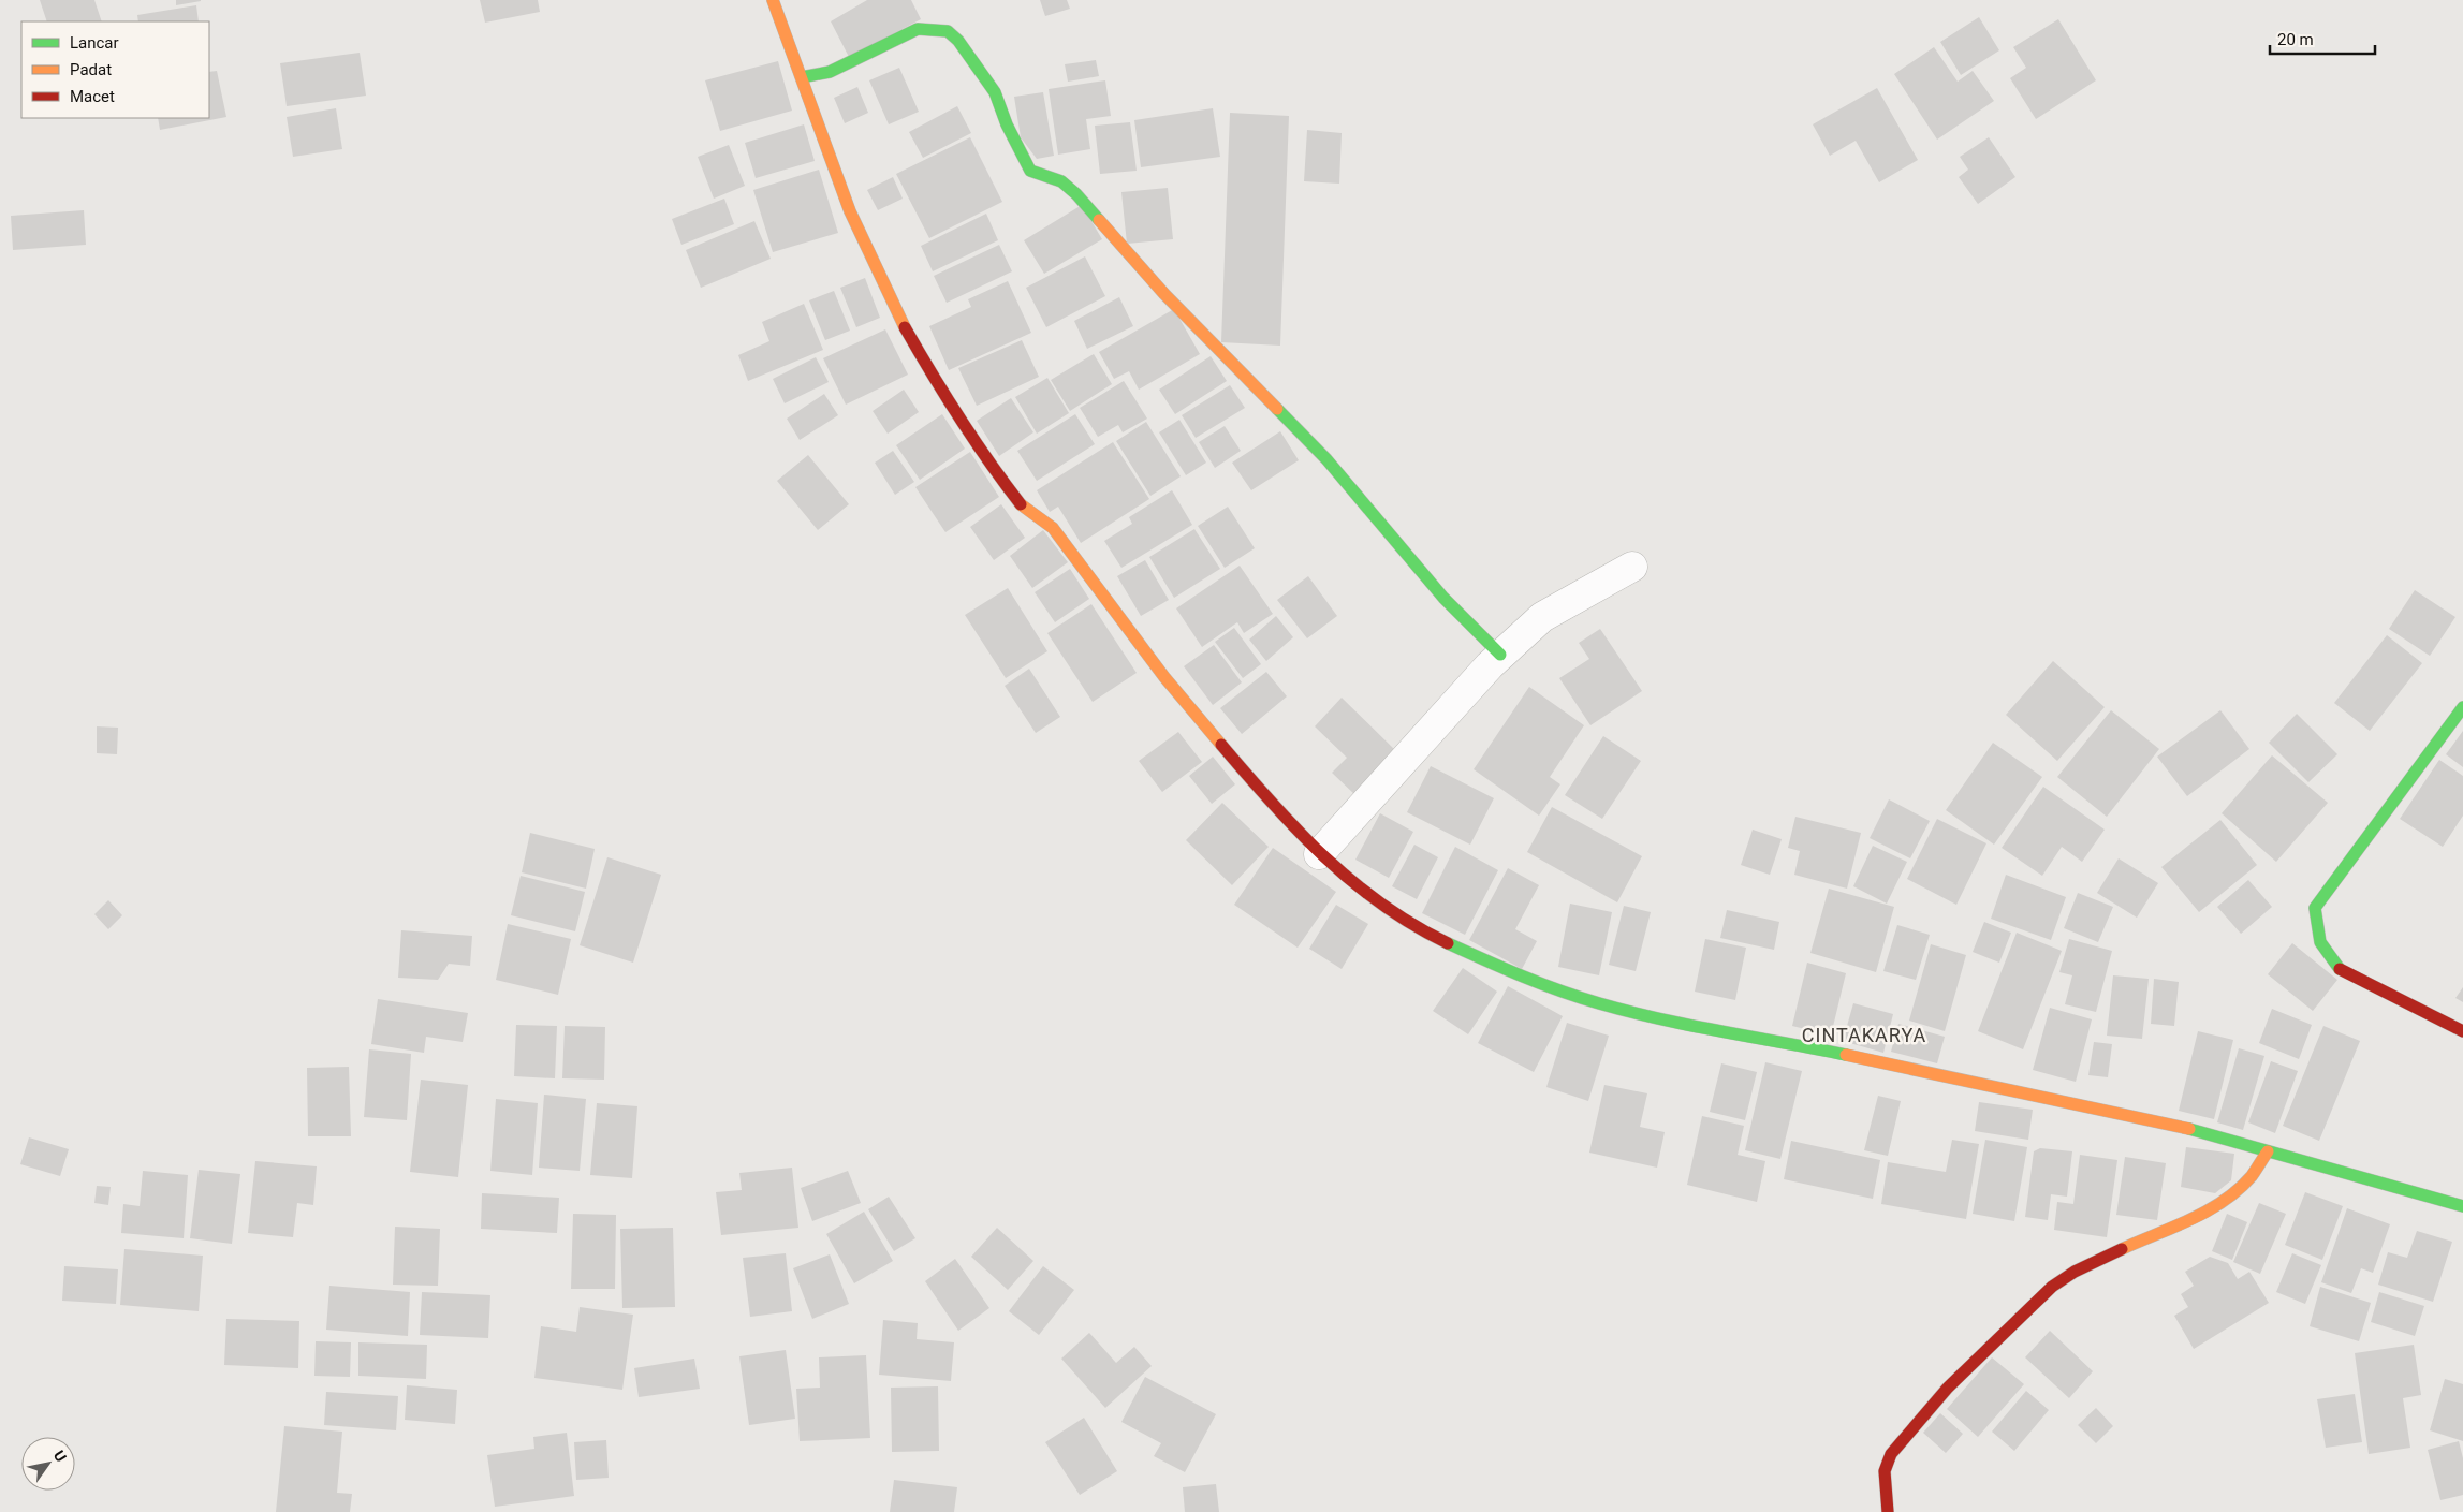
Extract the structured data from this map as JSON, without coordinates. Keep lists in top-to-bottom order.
{
  "districts": ["CINTAKARYA"],
  "legend": ["Lancar", "Padat", "Macet"],
  "scale_bar": "20 m",
  "north": "top right"
}
